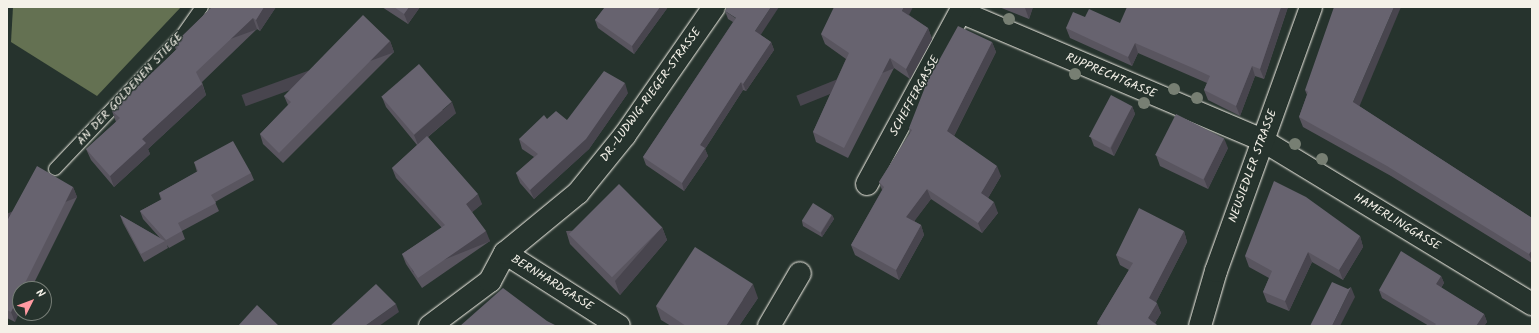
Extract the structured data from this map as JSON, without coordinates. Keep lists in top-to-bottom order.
{
  "streets": {
    "street": [
      "RUPPRECHTGASSE",
      "DR.-LUDWIG-RIEGER-STRASSE",
      "SCHEFFERGASSE",
      "NEUSIEDLER STRASSE",
      "HAMERLINGGASSE",
      "BERNHARDGASSE"
    ],
    "lane": ["AN DER GOLDENEN STIEGE"]
  },
  "crossings": [
    ["RUPPRECHTGASSE", "SCHEFFERGASSE"],
    ["RUPPRECHTGASSE", "NEUSIEDLER STRASSE"],
    ["RUPPRECHTGASSE", "HAMERLINGGASSE"],
    ["DR.-LUDWIG-RIEGER-STRASSE", "BERNHARDGASSE"],
    ["NEUSIEDLER STRASSE", "HAMERLINGGASSE"]
  ],
  "north": "top right"
}
